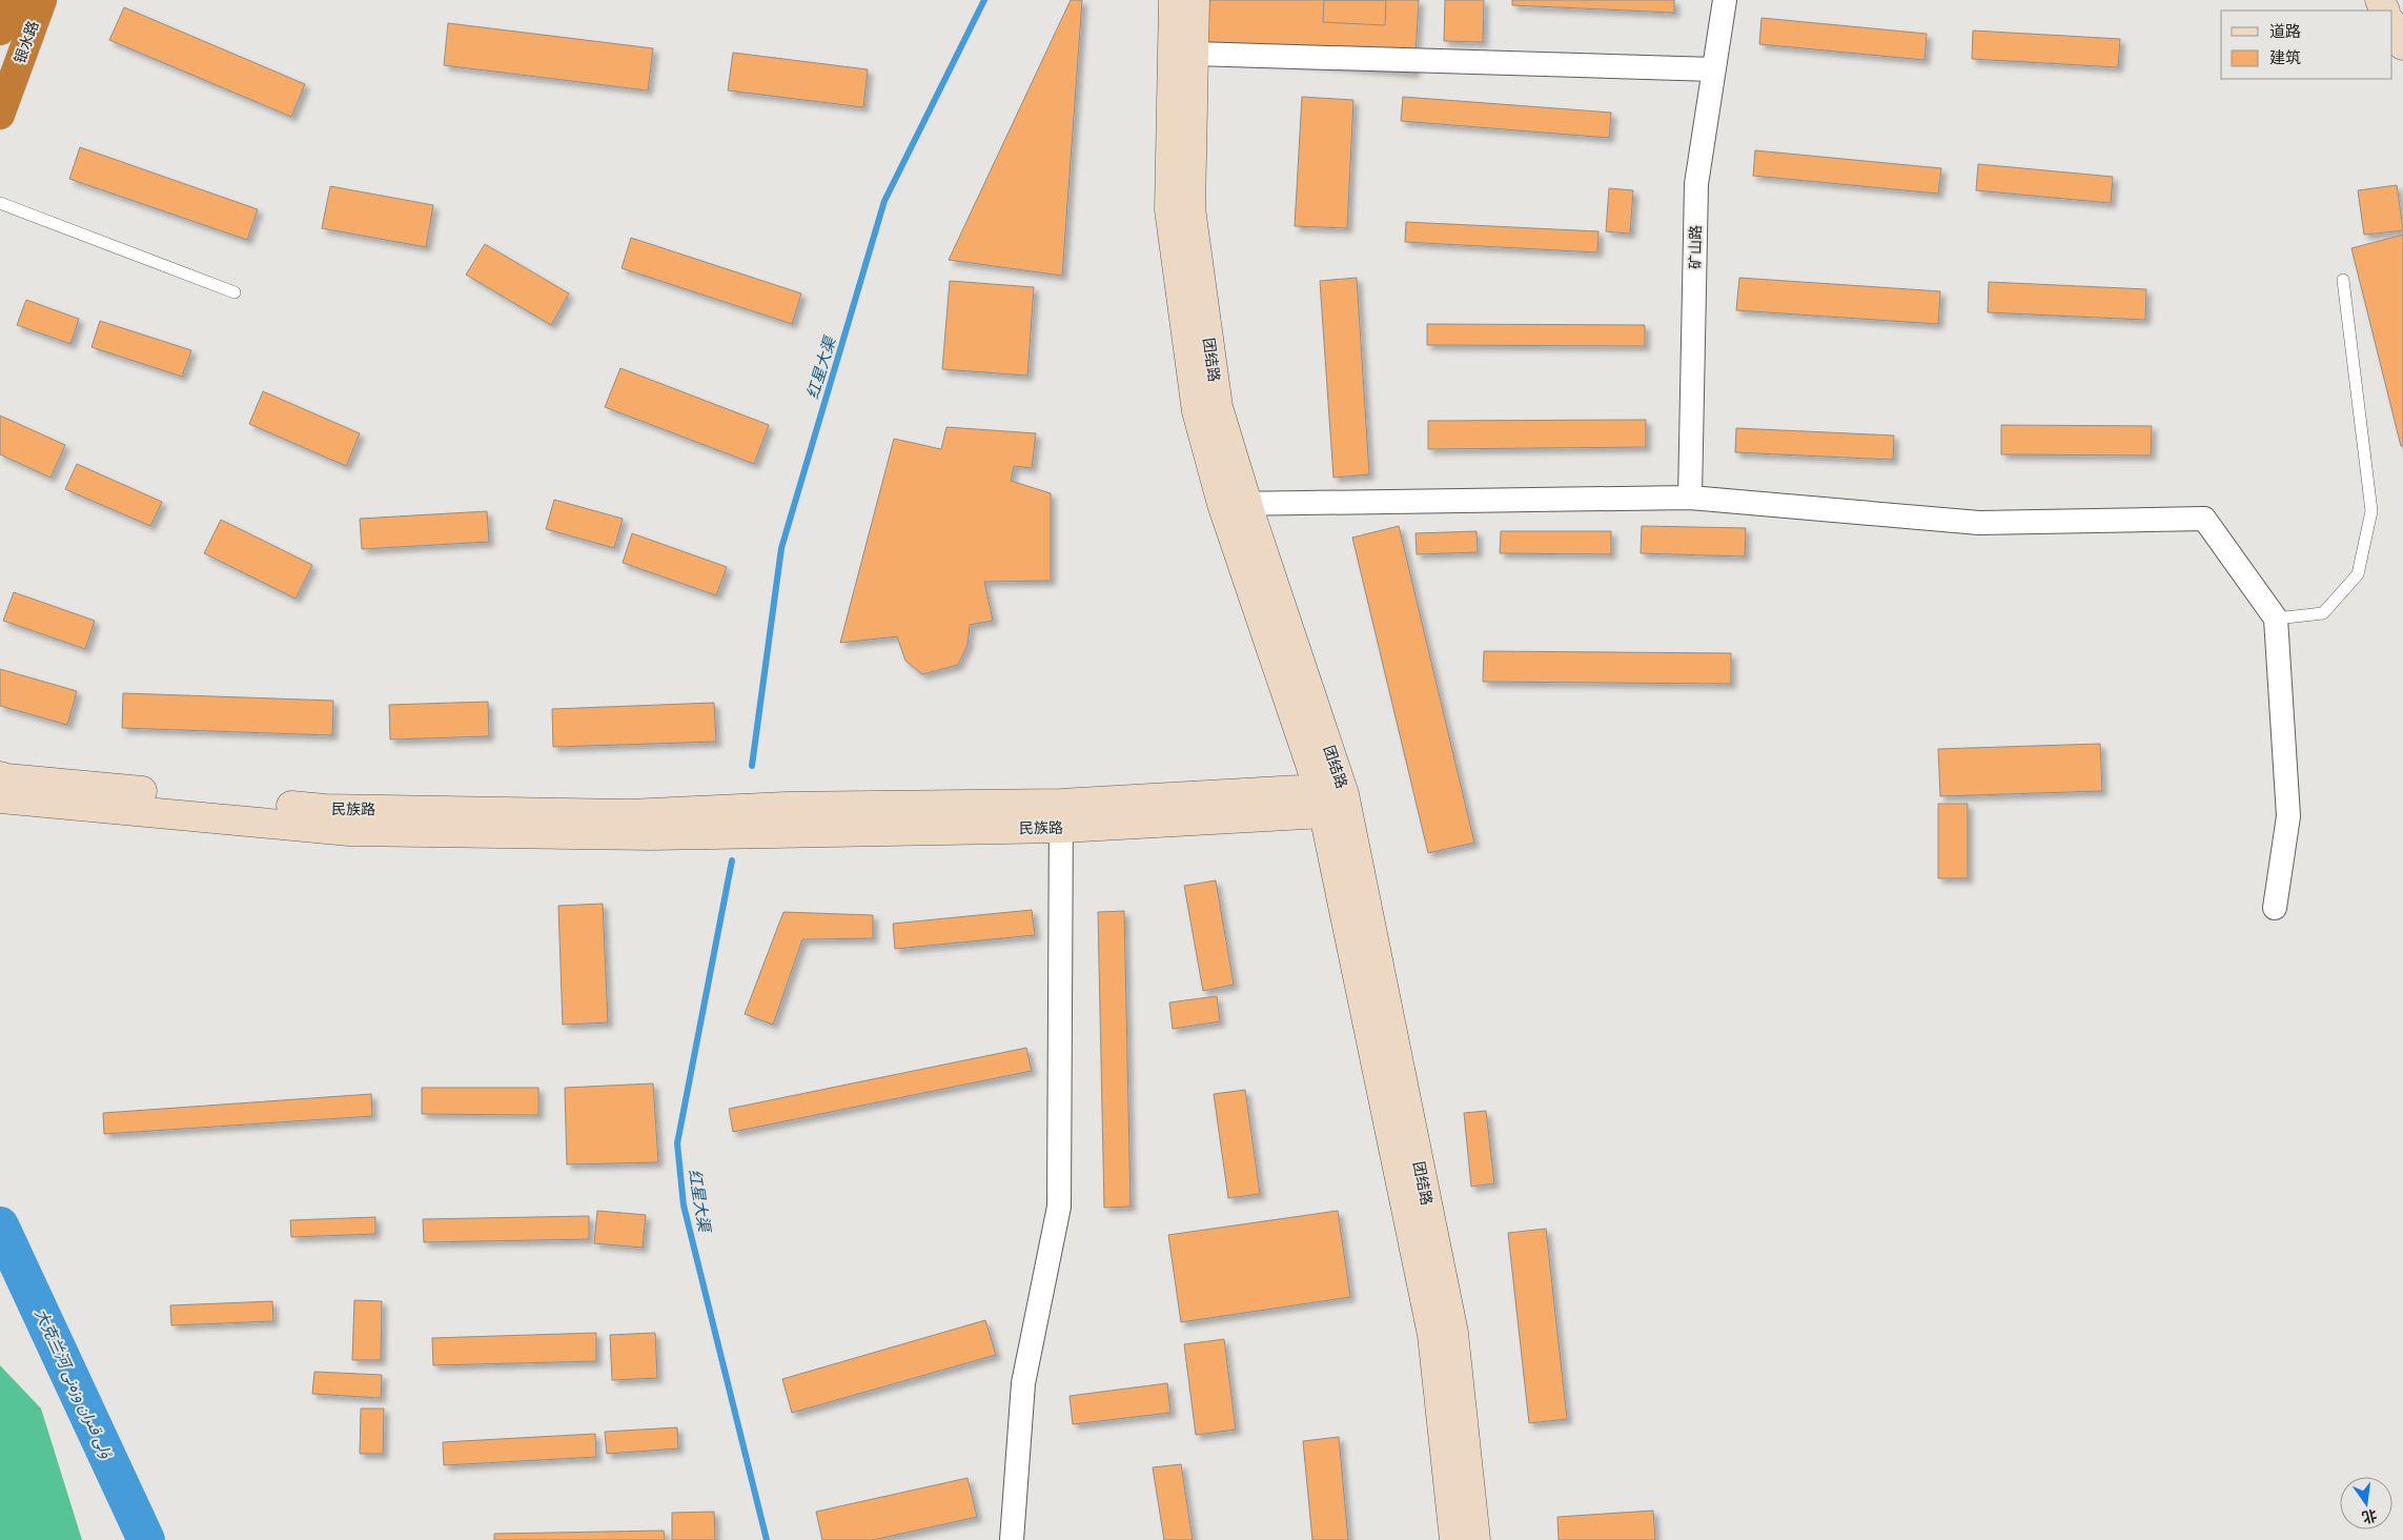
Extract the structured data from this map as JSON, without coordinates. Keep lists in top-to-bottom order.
{
  "streets": {
    "highway": ["银水路"],
    "main road": ["团结路", "民族路"],
    "street": ["矿山路"]
  },
  "crossings": [
    ["团结路", "民族路"]
  ],
  "water": ["红星大渠", "大克兰河 ۇلى قىران وزەنى"],
  "legend": ["道路", "建筑"],
  "north": "bottom"
}
